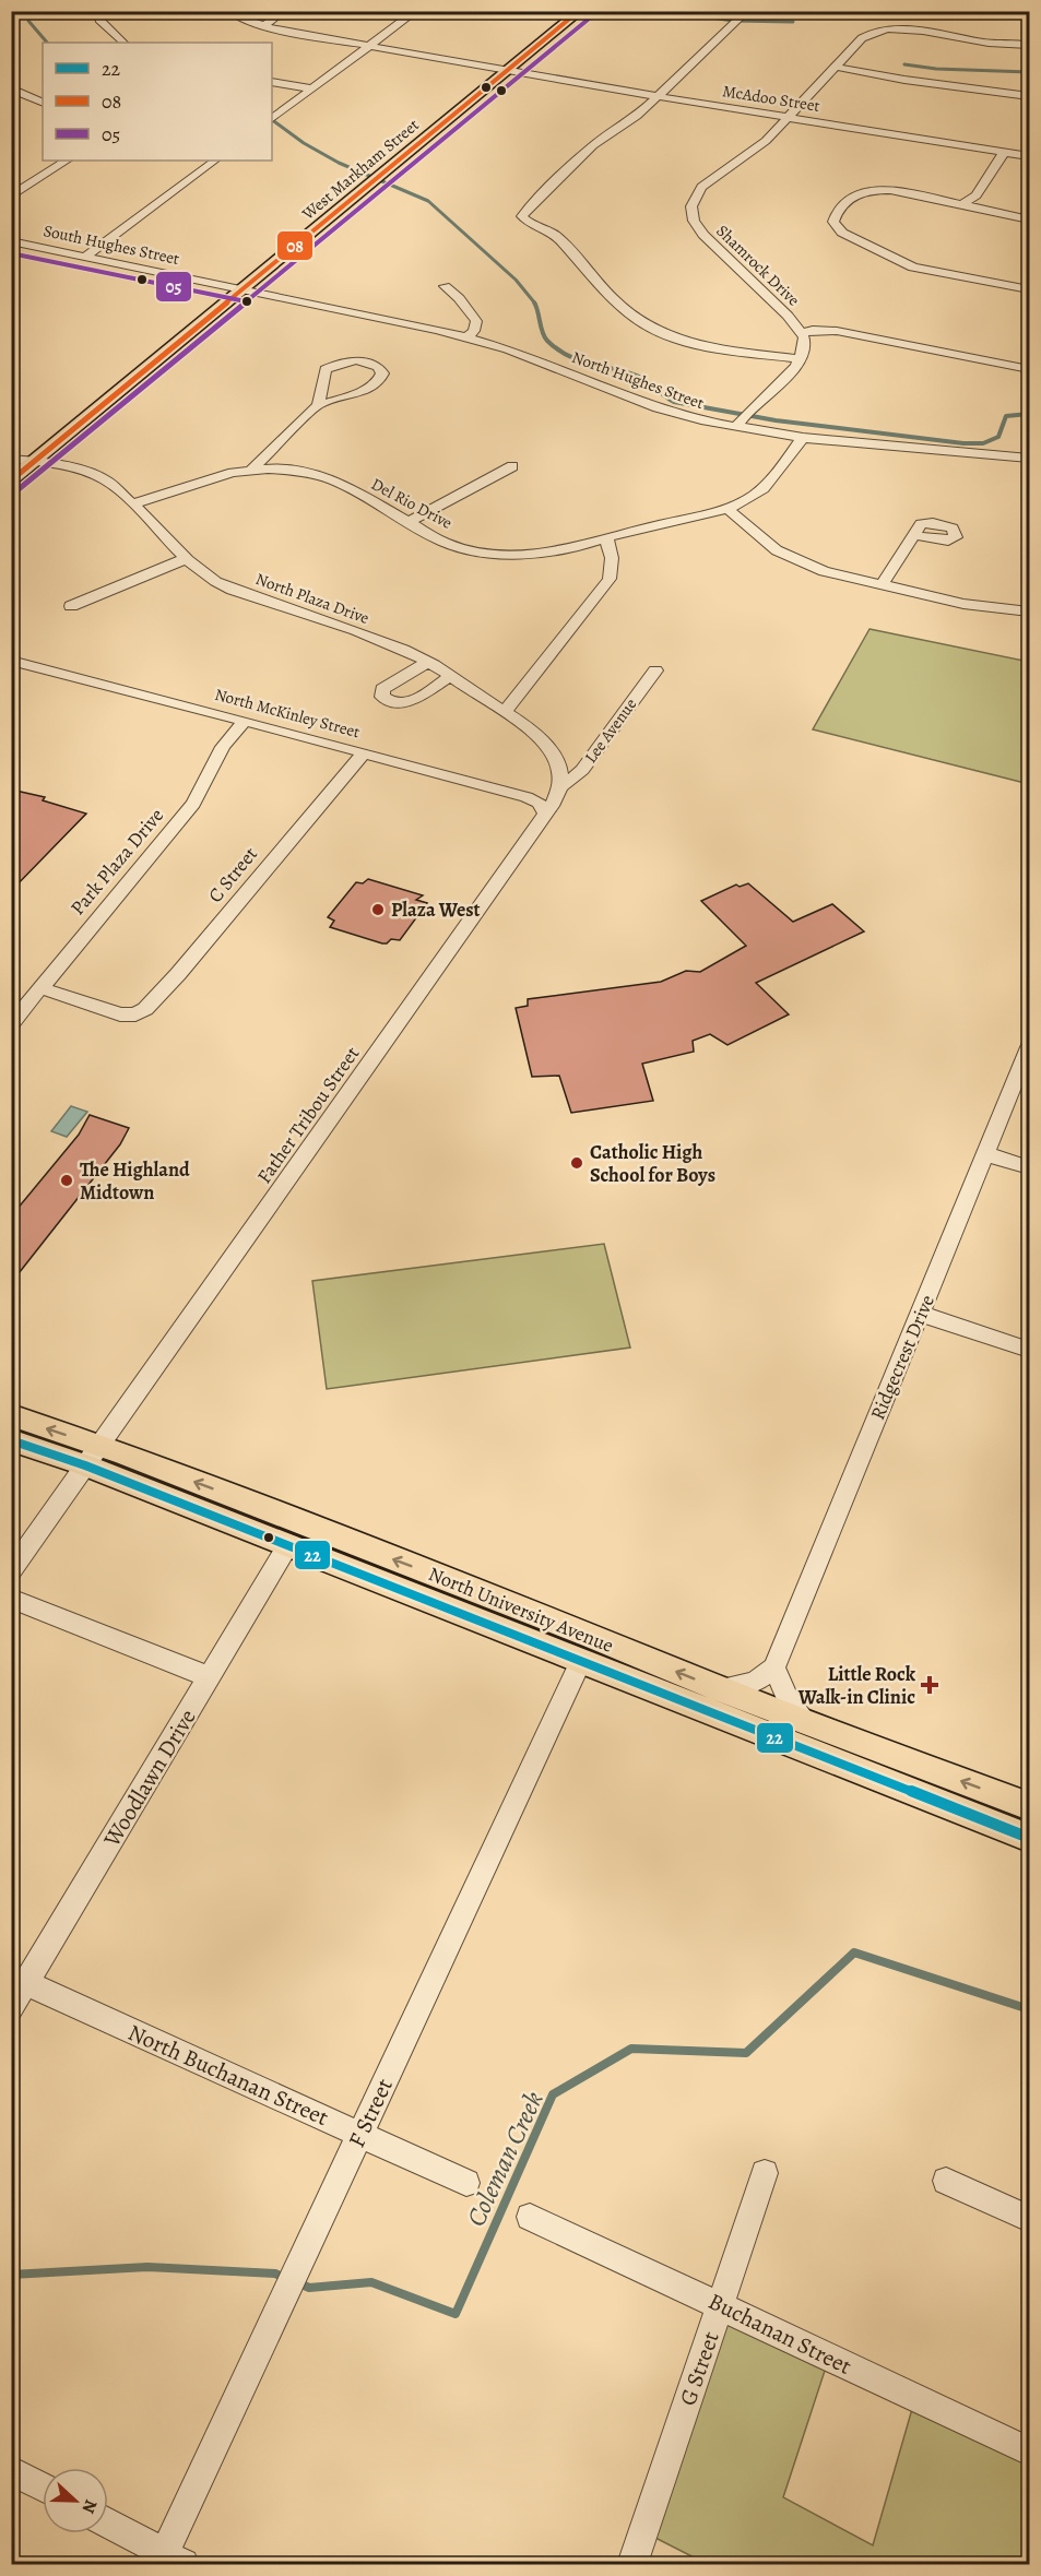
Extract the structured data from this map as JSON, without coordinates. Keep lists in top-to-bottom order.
{
  "streets": {
    "main road": ["West Markham Street", "North University Avenue"],
    "street": [
      "McAdoo Street",
      "South Hughes Street",
      "Shamrock Drive",
      "North Hughes Street",
      "Del Rio Drive",
      "North Plaza Drive",
      "North McKinley Street",
      "Lee Avenue",
      "Park Plaza Drive",
      "C Street",
      "Father Tribou Street",
      "Ridgecrest Drive",
      "Woodlawn Drive",
      "North Buchanan Street",
      "F Street",
      "Buchanan Street",
      "G Street"
    ]
  },
  "crossings": [
    ["McAdoo Street", "West Markham Street"],
    ["McAdoo Street", "Shamrock Drive"],
    ["West Markham Street", "South Hughes Street"],
    ["West Markham Street", "North Hughes Street"],
    ["West Markham Street", "North Plaza Drive"],
    ["South Hughes Street", "North Hughes Street"],
    ["North Hughes Street", "Del Rio Drive"],
    ["Del Rio Drive", "North Plaza Drive"],
    ["North Plaza Drive", "Lee Avenue"],
    ["North Plaza Drive", "Father Tribou Street"],
    ["North McKinley Street", "Park Plaza Drive"],
    ["North McKinley Street", "C Street"],
    ["North McKinley Street", "Father Tribou Street"],
    ["Lee Avenue", "Father Tribou Street"],
    ["Park Plaza Drive", "C Street"],
    ["Father Tribou Street", "North University Avenue"],
    ["North University Avenue", "Woodlawn Drive"],
    ["North University Avenue", "F Street"],
    ["Woodlawn Drive", "North Buchanan Street"],
    ["North Buchanan Street", "F Street"],
    ["Buchanan Street", "G Street"]
  ],
  "water": ["Coleman Creek"],
  "places": {
    "other": ["Plaza West", "Catholic High School for Boys", "The Highland Midtown"],
    "health": ["Little Rock Walk-in Clinic"]
  },
  "lines": ["transit line 08", "transit line 05", "transit line 22"],
  "legend": ["22", "08", "05"],
  "north": "right"
}
